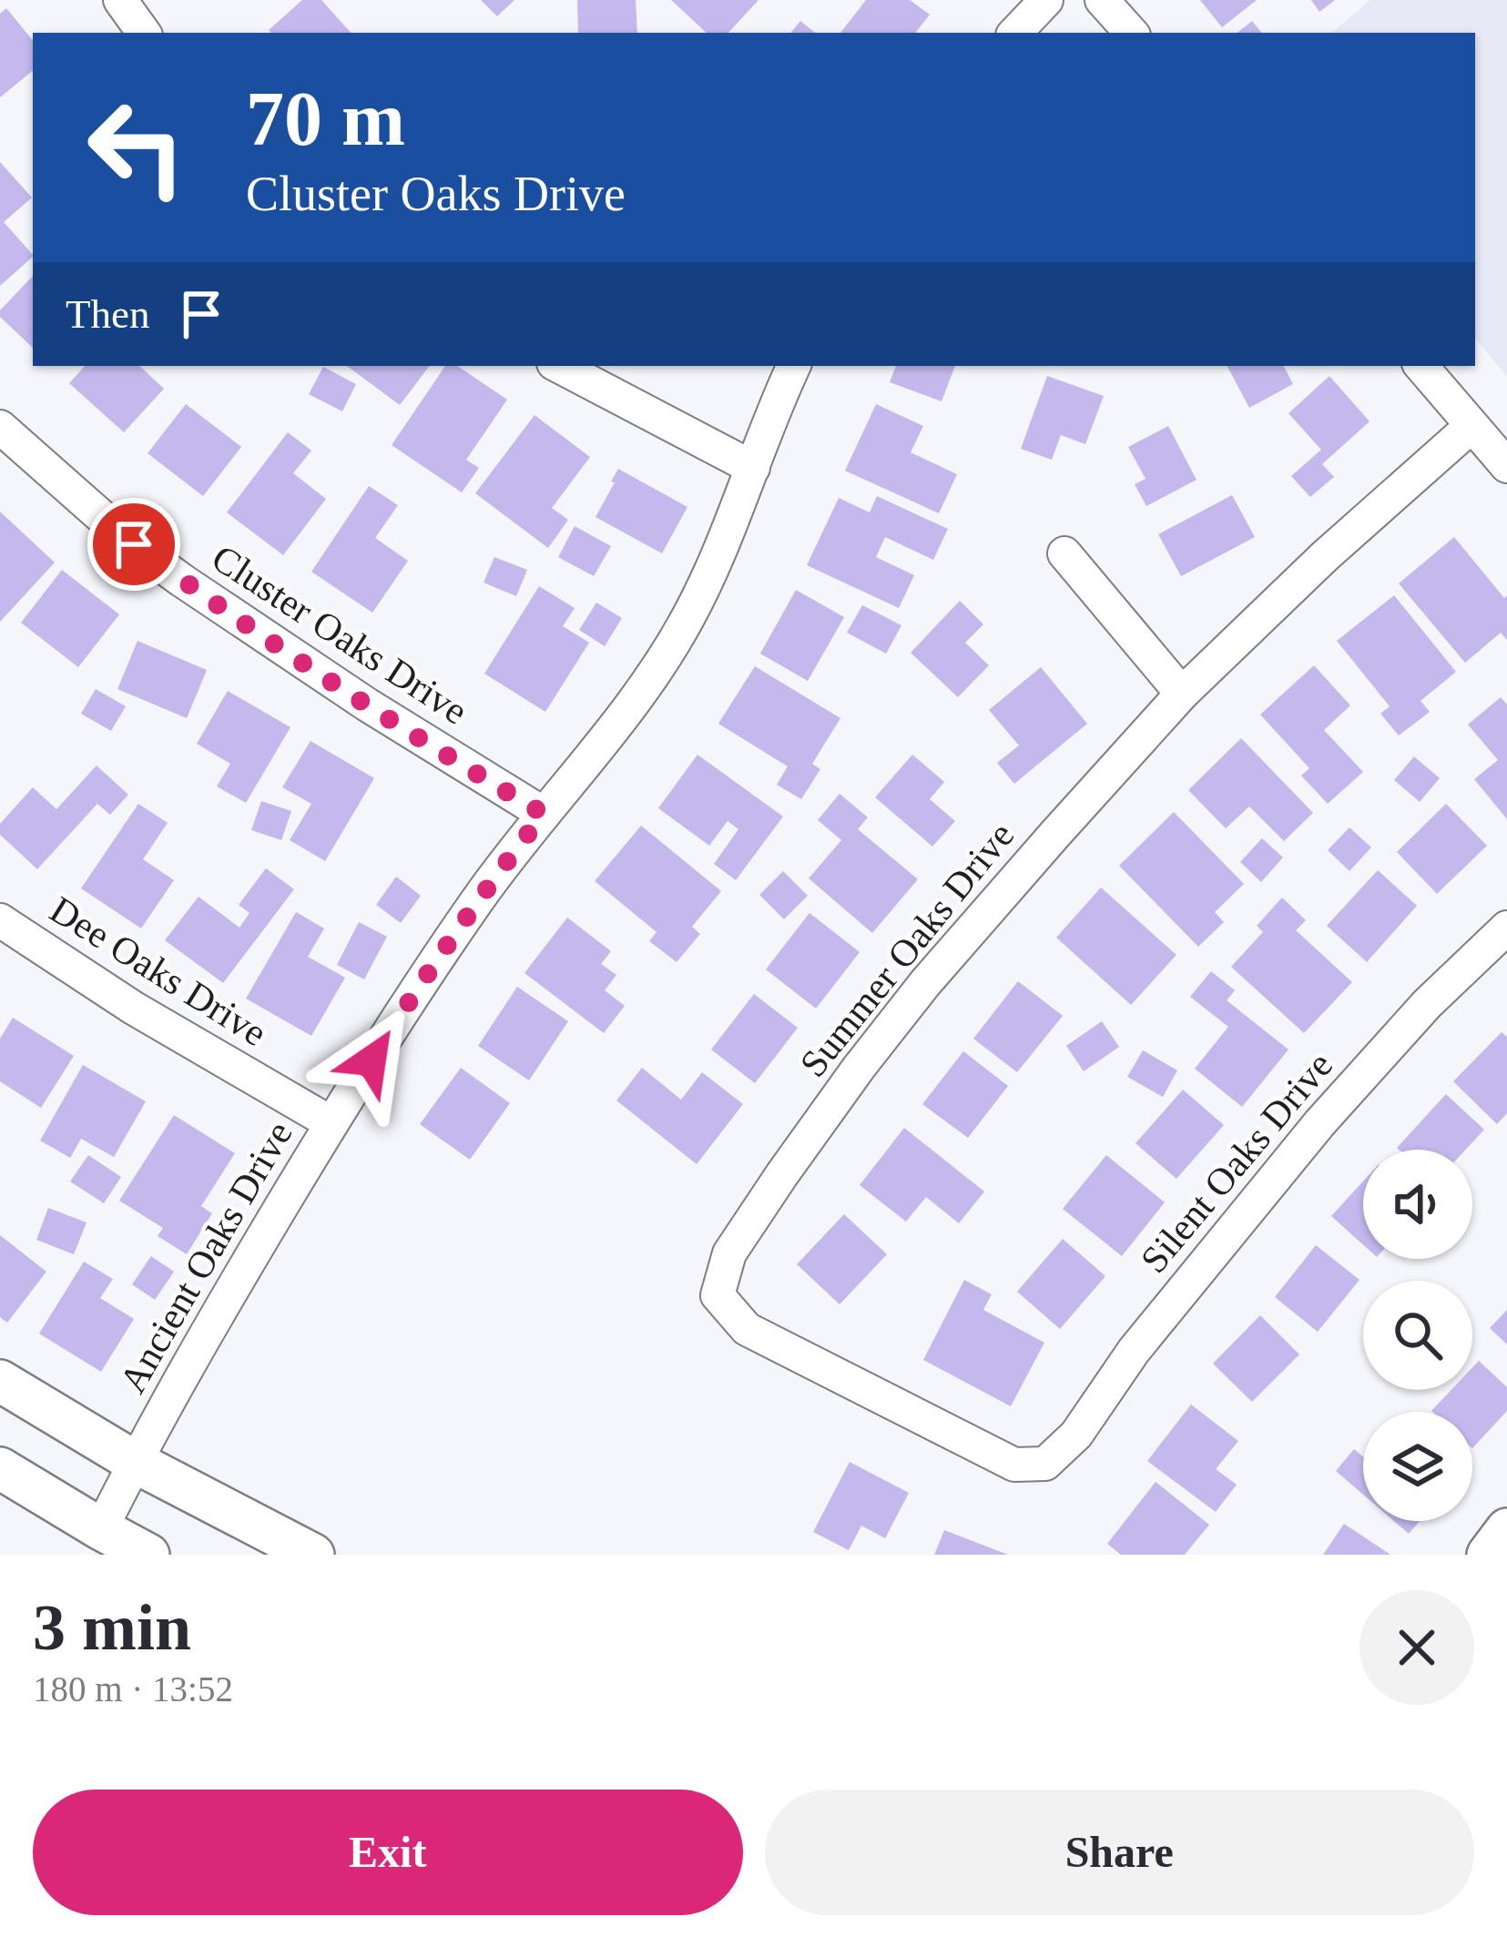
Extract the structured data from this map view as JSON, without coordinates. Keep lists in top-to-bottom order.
{
  "streets": {
    "street": [
      "Cluster Oaks Drive",
      "Summer Oaks Drive",
      "Dee Oaks Drive",
      "Silent Oaks Drive",
      "Ancient Oaks Drive"
    ]
  },
  "crossings": [
    ["Cluster Oaks Drive", "Ancient Oaks Drive"],
    ["Summer Oaks Drive", "Silent Oaks Drive"],
    ["Dee Oaks Drive", "Ancient Oaks Drive"]
  ],
  "page": {
    "turn": ["70 m", "Cluster Oaks Drive"],
    "then": "Then",
    "heading": ["3 min", "180 m · 13:52"],
    "buttons": ["Exit", "Share"]
  }
}
